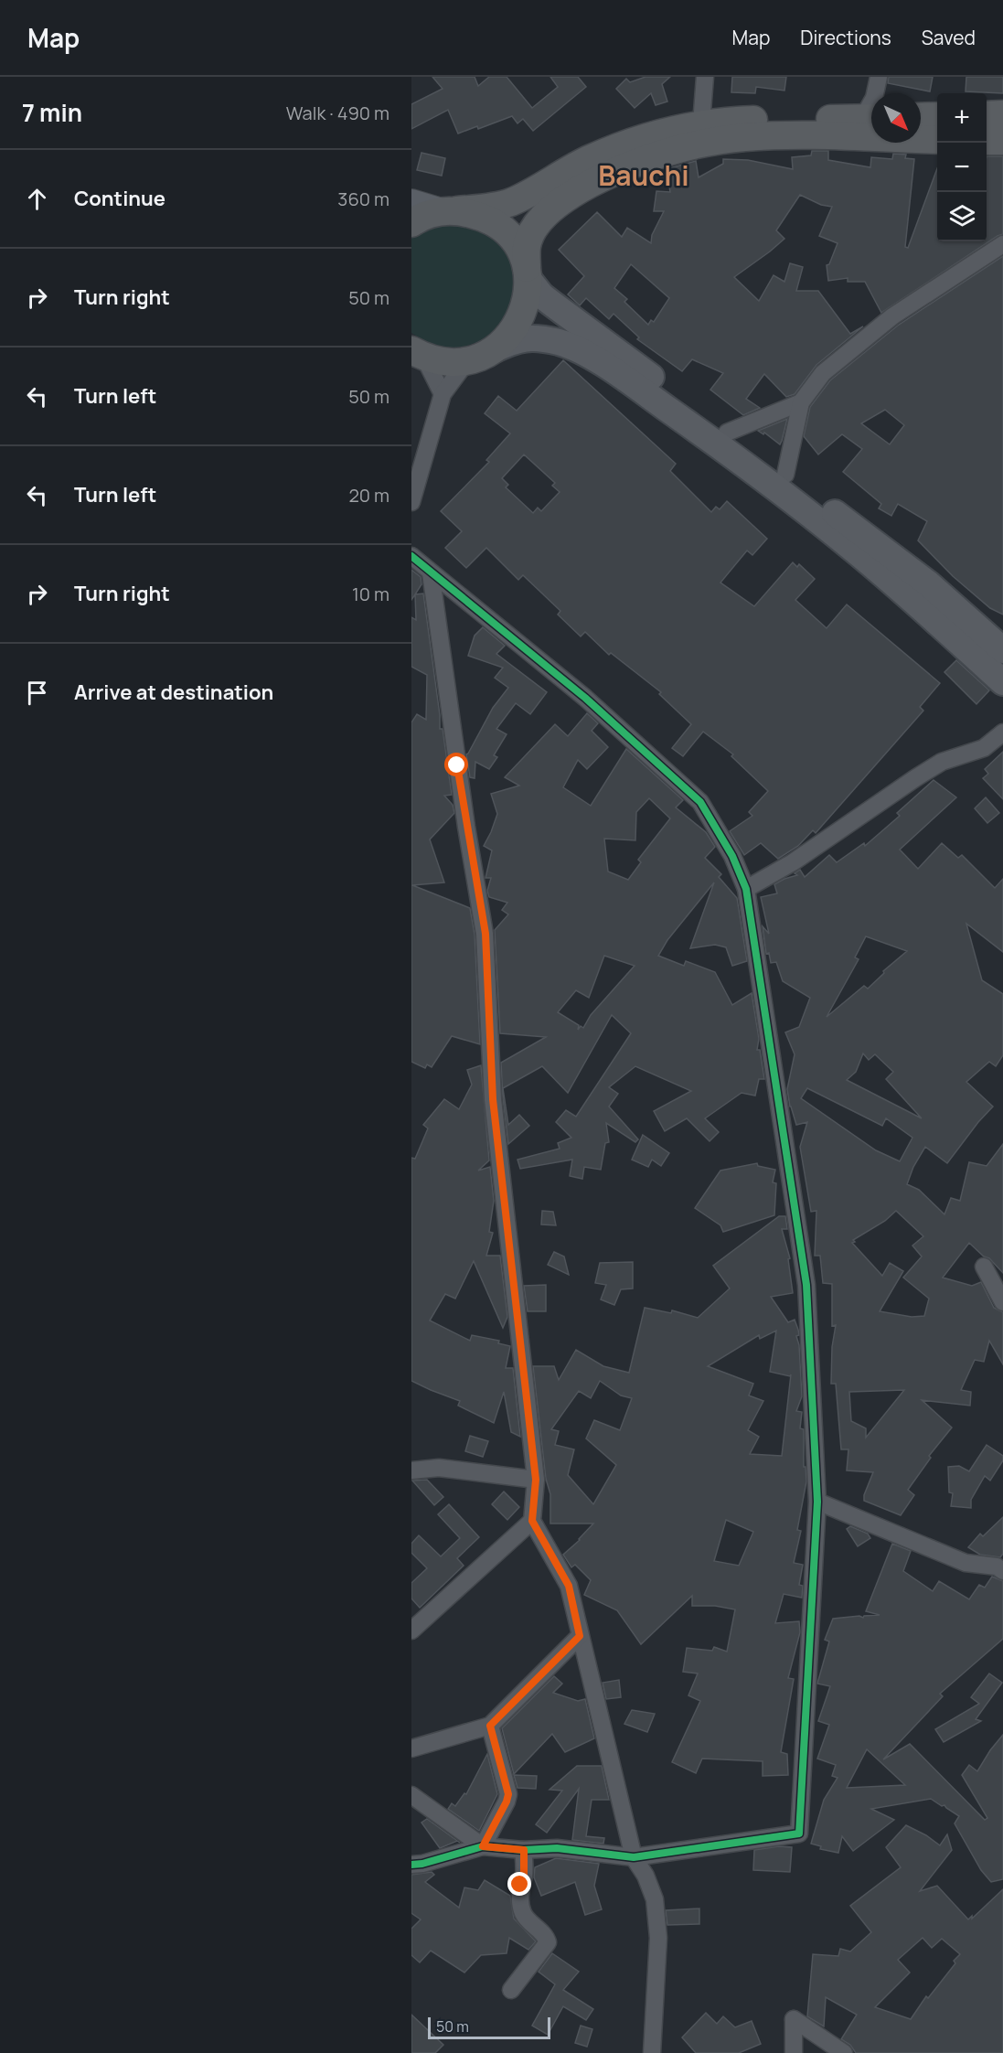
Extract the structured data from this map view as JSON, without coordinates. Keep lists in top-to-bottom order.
{
  "districts": ["Bauchi"],
  "scale_bar": "50 m",
  "north": "bottom right",
  "page": {
    "header": "Map",
    "nav": ["Map", "Directions", "Saved"],
    "heading": ["7 min", "Walk · 490 m"],
    "map_buttons": ["+", "−"],
    "list": [
      ["Continue", "360 m"],
      ["Turn right", "50 m"],
      ["Turn left", "50 m"],
      ["Turn left", "20 m"],
      ["Turn right", "10 m"],
      "Arrive at destination"
    ],
    "scale": "50 m"
  }
}
